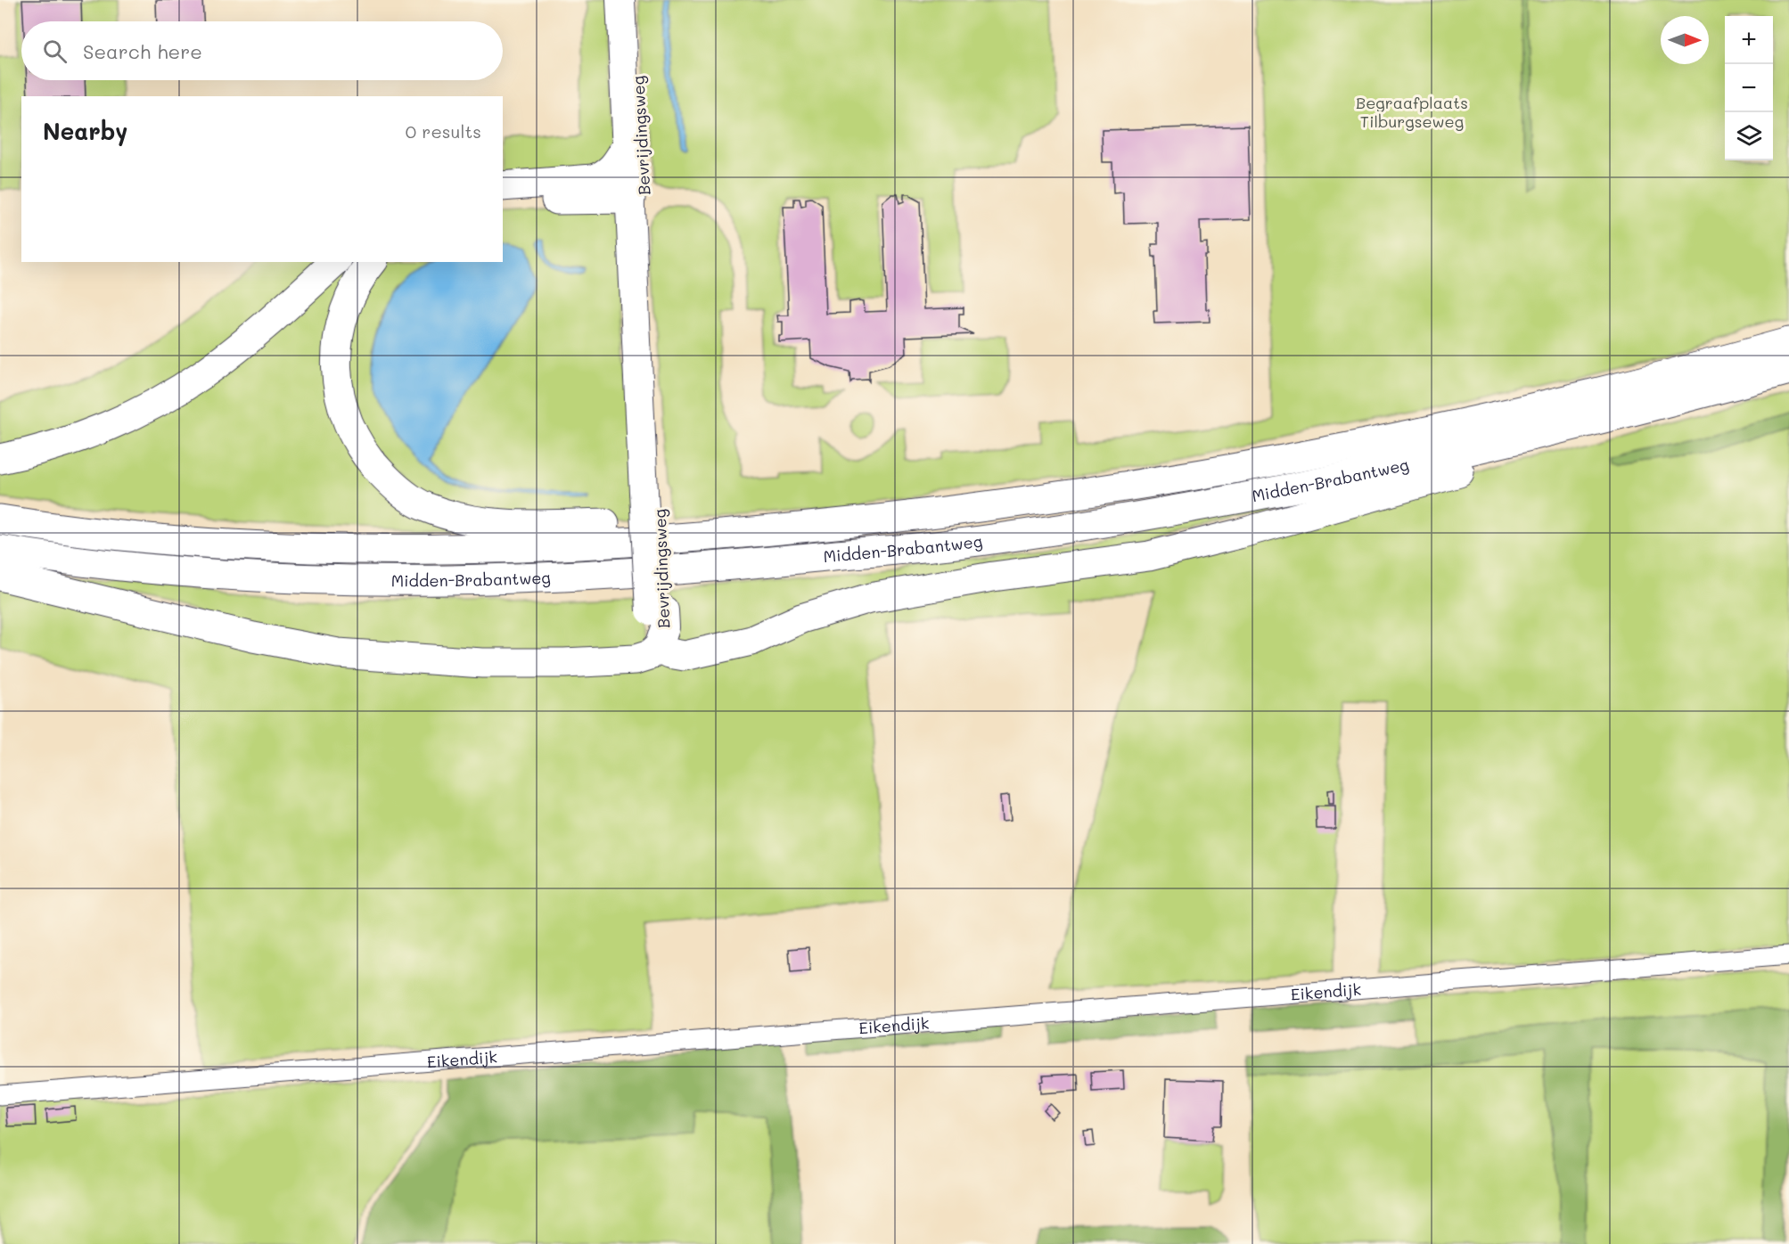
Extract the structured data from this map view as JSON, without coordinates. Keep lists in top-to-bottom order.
{
  "streets": {
    "highway": ["Midden-Brabantweg"],
    "main road": ["Bevrijdingsweg"],
    "street": ["Eikendijk"]
  },
  "parks": ["Begraafplaats Tilburgseweg"],
  "north": "right",
  "page": {
    "map_buttons": ["+", "−"],
    "search": "Search here",
    "heading": ["Nearby", "0 results"]
  }
}
